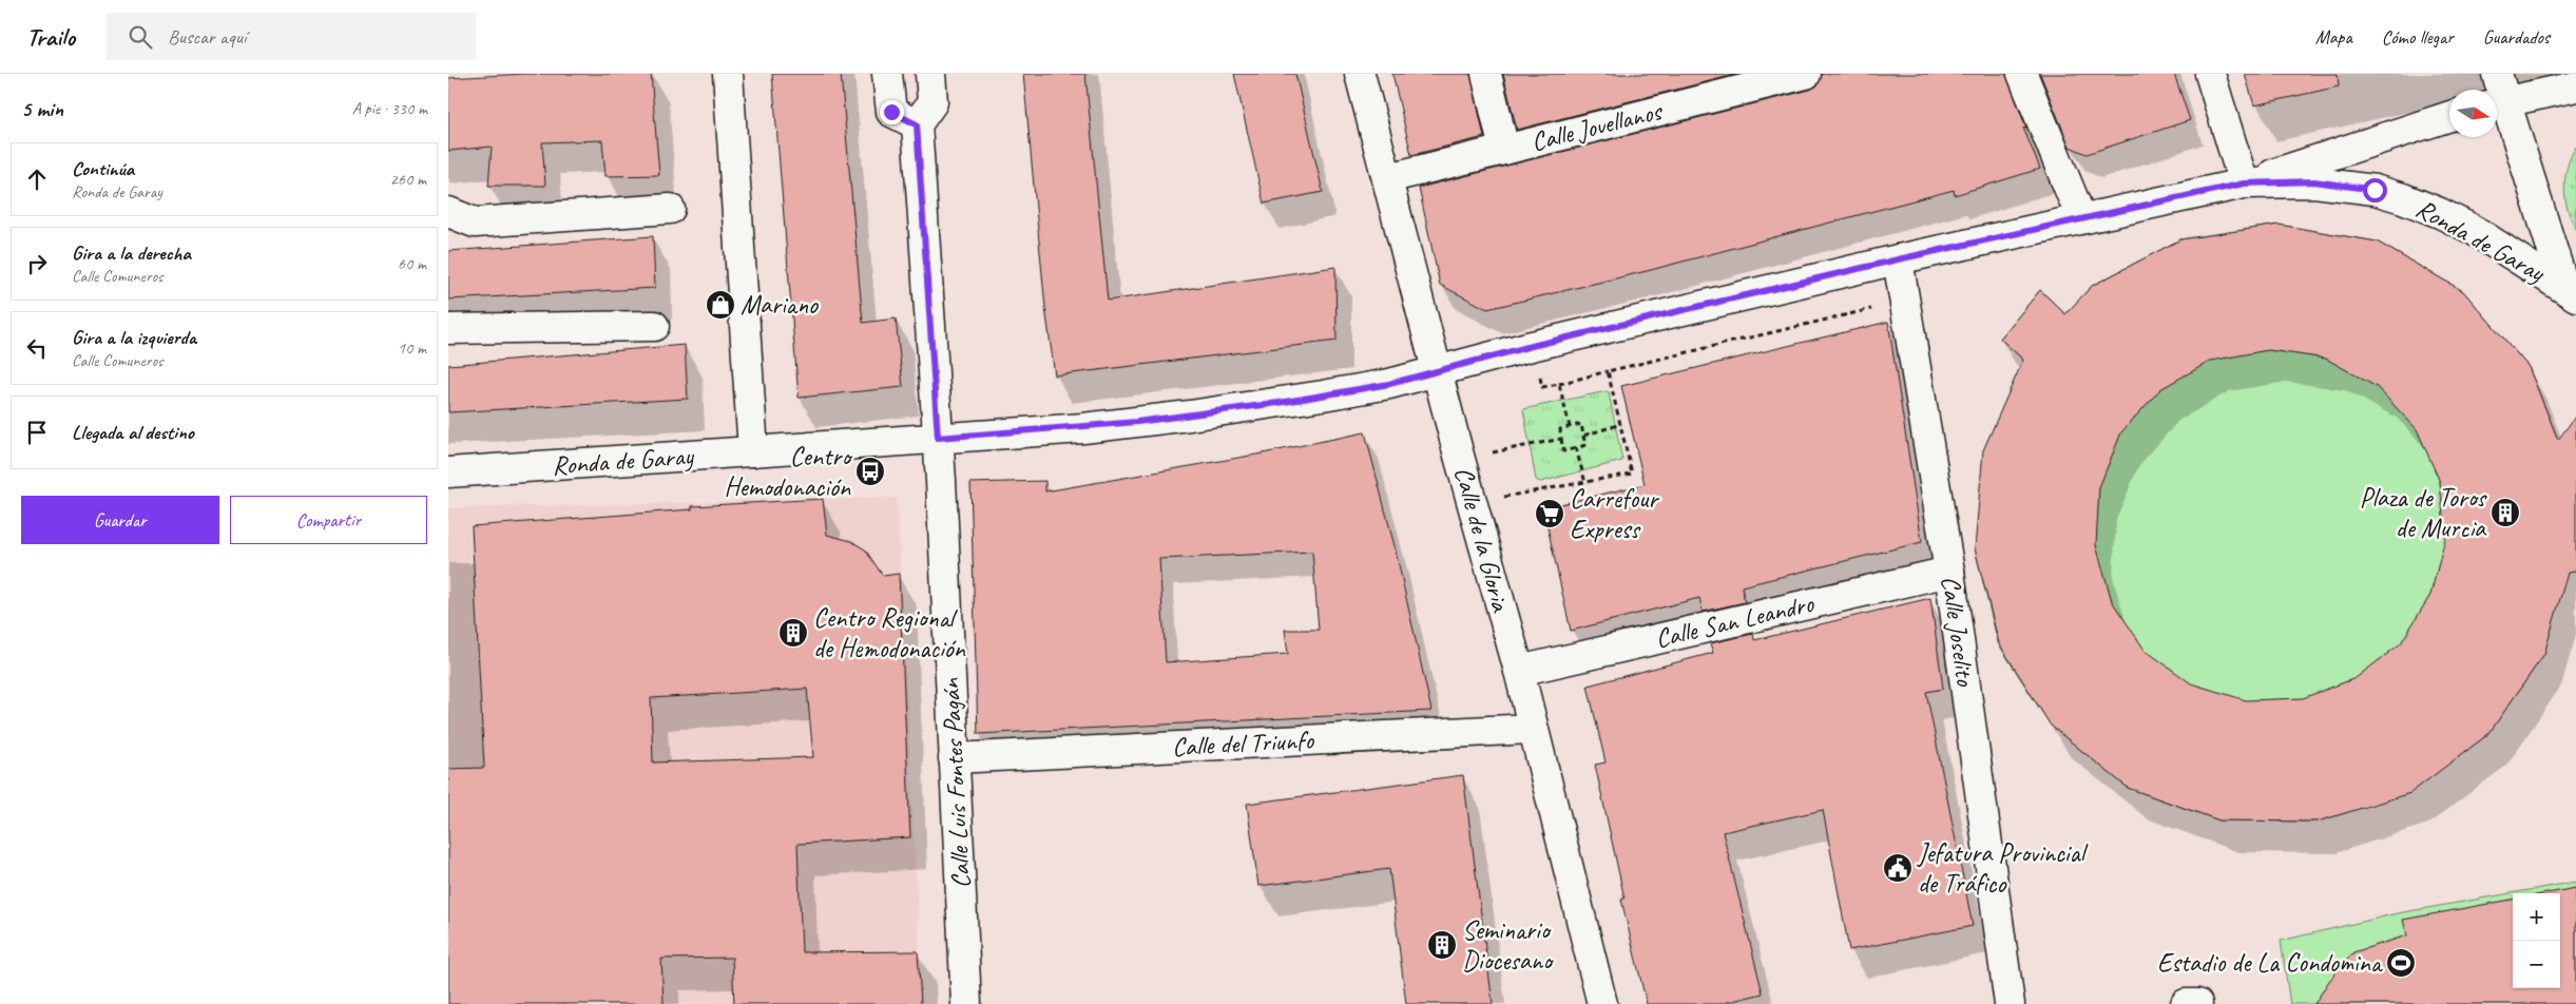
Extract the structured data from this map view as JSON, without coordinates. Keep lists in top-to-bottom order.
{
  "streets": {
    "street": [
      "Calle Jovellanos",
      "Ronda de Garay",
      "Calle de la Gloria",
      "Calle San Leandro",
      "Calle Joselito",
      "Calle del Triunfo",
      "Calle Luis Fontes Pagán"
    ]
  },
  "crossings": [
    ["Calle Jovellanos", "Calle de la Gloria"],
    ["Ronda de Garay", "Calle de la Gloria"],
    ["Ronda de Garay", "Calle Joselito"],
    ["Ronda de Garay", "Calle Luis Fontes Pagán"],
    ["Calle de la Gloria", "Calle San Leandro"],
    ["Calle de la Gloria", "Calle del Triunfo"],
    ["Calle San Leandro", "Calle Joselito"],
    ["Calle del Triunfo", "Calle Luis Fontes Pagán"]
  ],
  "places": {
    "shop": ["Mariano"],
    "bus stop": ["Centro Hemodonación"],
    "building": ["Plaza de Toros de Murcia", "Centro Regional de Hemodonación", "Seminario Diocesano"],
    "supermarket": ["Carrefour Express"],
    "public building": ["Jefatura Provincial de Tráfico"],
    "sports": ["Estadio de La Condomina"]
  },
  "north": "right",
  "page": {
    "header": "Trailo",
    "search": "Buscar aquí",
    "nav": ["Mapa", "Cómo llegar", "Guardados"],
    "heading": ["5 min", "A pie · 330 m"],
    "list": [
      ["Continúa", "Ronda de Garay", "260 m"],
      ["Gira a la derecha", "Calle Comuneros", "60 m"],
      ["Gira a la izquierda", "Calle Comuneros", "10 m"],
      "Llegada al destino"
    ],
    "buttons": ["Guardar", "Compartir"],
    "map_buttons": ["+", "−"]
  }
}
